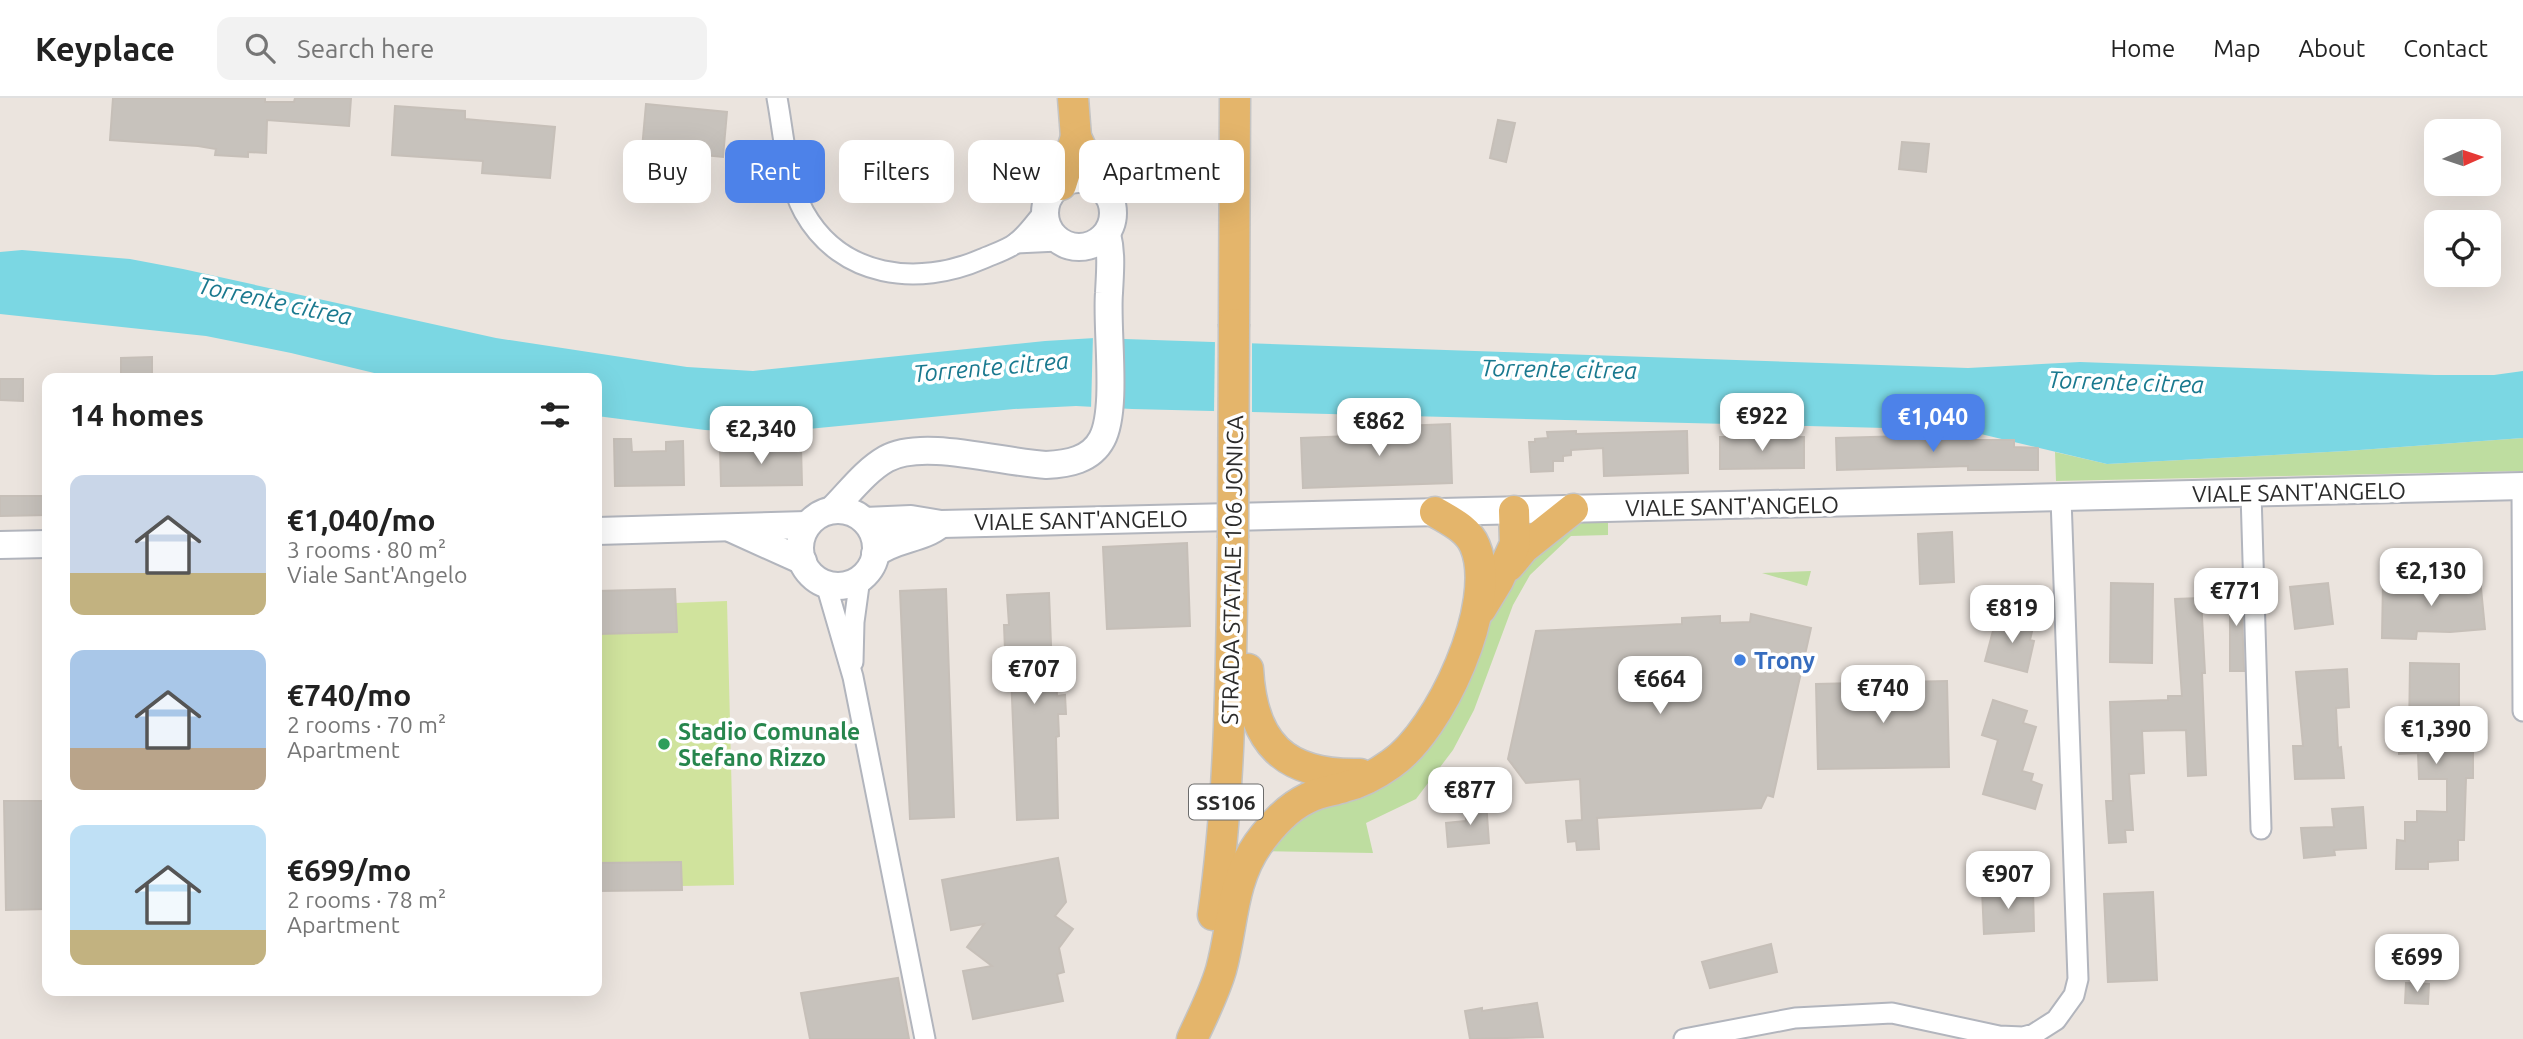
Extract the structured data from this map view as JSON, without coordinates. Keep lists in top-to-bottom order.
{
  "streets": {
    "main road": ["VIALE SANT'ANGELO", "STRADA STATALE 106 JONICA", "SS106"]
  },
  "water": ["Torrente citrea"],
  "places": ["Trony", "Stadio Comunale Stefano Rizzo"],
  "north": "right",
  "page": {
    "header": "Keyplace",
    "search": "Search here",
    "nav": [
      "Home",
      "Map",
      "About",
      "Contact"
    ],
    "chip": [
      "Buy",
      "Rent",
      "Filters",
      "New",
      "Apartment"
    ],
    "heading": "14 homes",
    "price": [
      "€922",
      "€1,040",
      "€862",
      "€2,340",
      "€2,130",
      "€771",
      "€819",
      "€707",
      "€664",
      "€740",
      "€1,390",
      "€877",
      "€907",
      "€699"
    ],
    "list": [
      {
        "name": "€1,040/mo",
        "note": "3 rooms · 80 m² · Viale Sant'Angelo"
      },
      {
        "name": "€740/mo",
        "note": "2 rooms · 70 m² · Apartment"
      },
      {
        "name": "€699/mo",
        "note": "2 rooms · 78 m² · Apartment"
      }
    ]
  }
}
